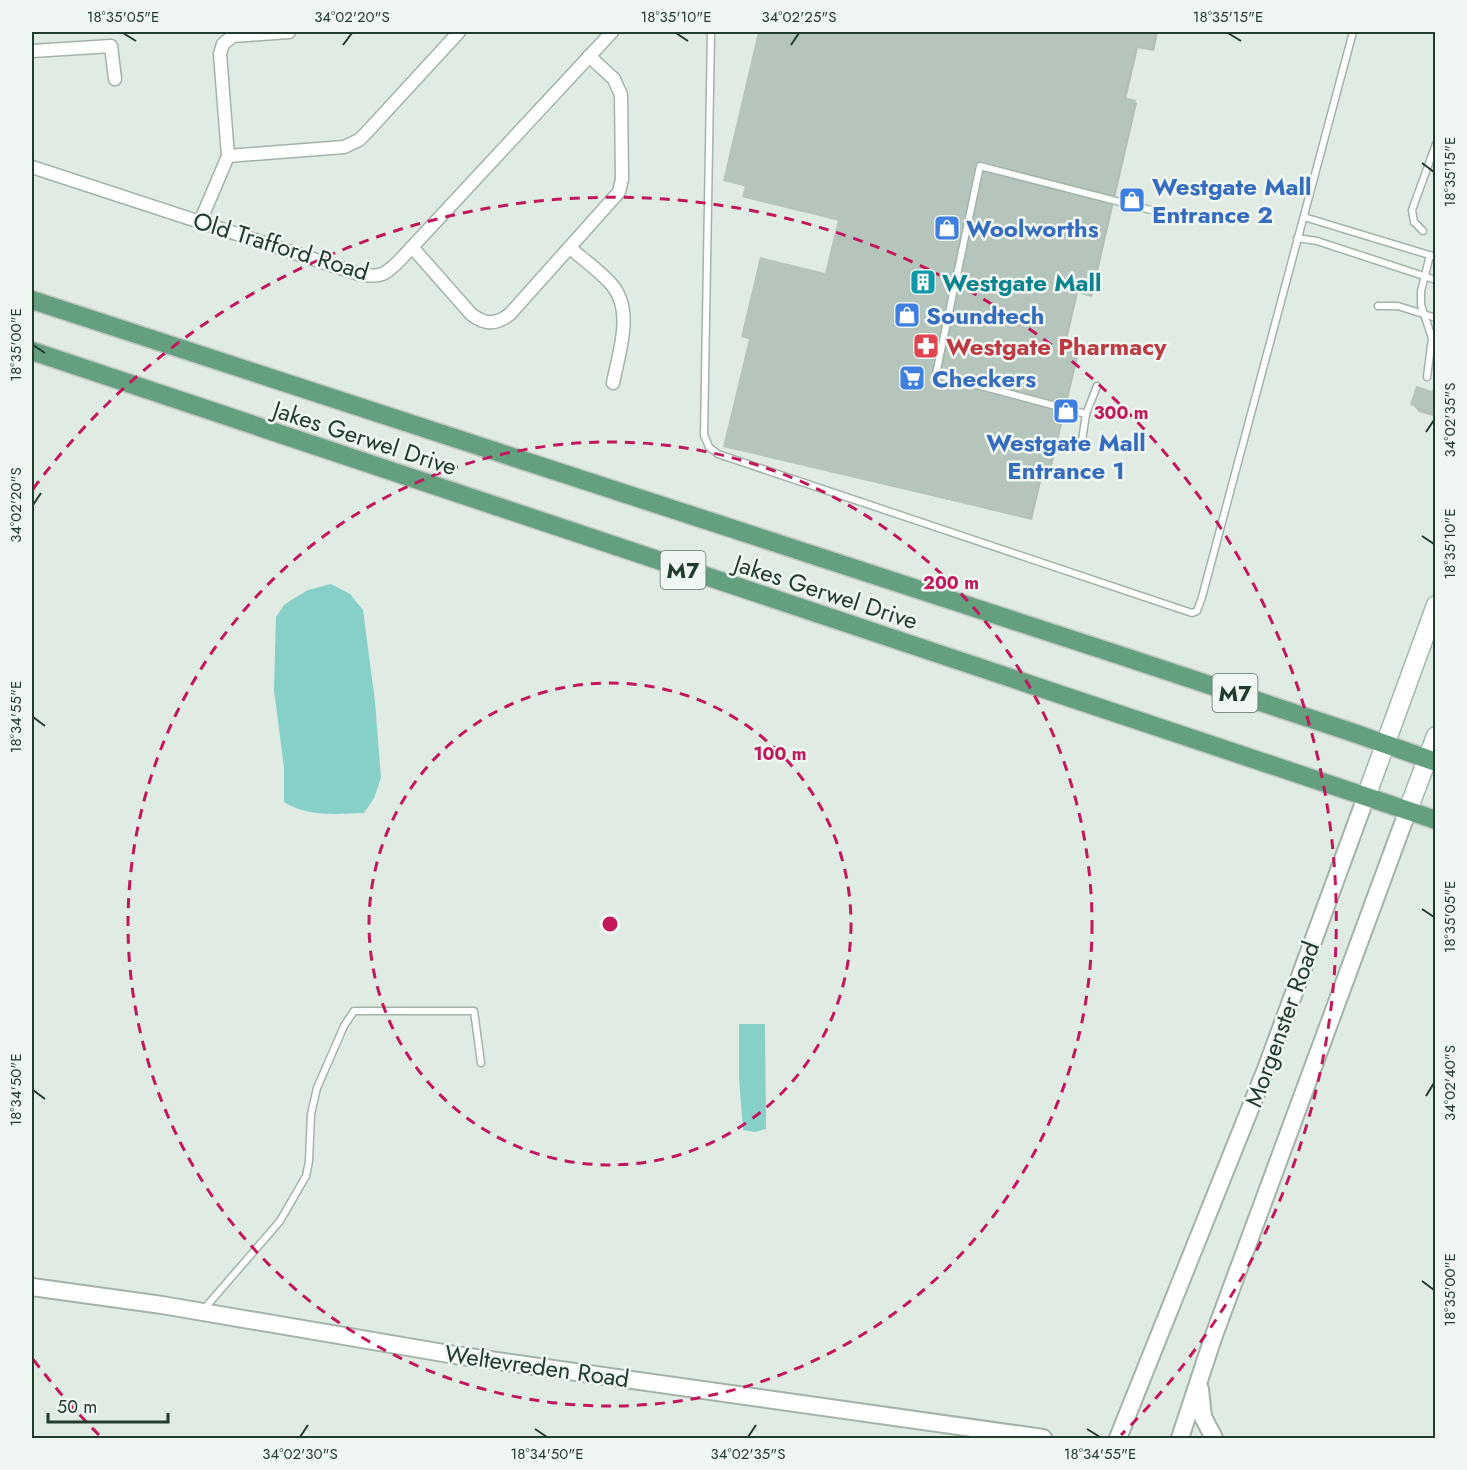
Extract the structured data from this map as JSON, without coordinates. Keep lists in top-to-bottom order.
{
  "streets": {
    "main road": ["Jakes Gerwel Drive", "M7", "Morgenster Road"],
    "street": ["Old Trafford Road", "Weltevreden Road"]
  },
  "crossings": [
    ["Jakes Gerwel Drive", "Morgenster Road"]
  ],
  "places": {
    "shop": [
      "Westgate Mall Entrance 2",
      "Woolworths",
      "Soundtech",
      "Westgate Mall Entrance 1"
    ],
    "building": ["Westgate Mall"],
    "pharmacy": ["Westgate Pharmacy"],
    "supermarket": ["Checkers"]
  },
  "scale_bar": "50 m",
  "coordinates": [
    "18°35'05\"E",
    "34°02'20\"S",
    "18°35'10\"E",
    "34°02'25\"S",
    "18°35'15\"E",
    "18°35'00\"E",
    "34°02'35\"S",
    "18°34'55\"E",
    "34°02'40\"S",
    "18°34'50\"E",
    "34°02'30\"S"
  ],
  "rings": ["300 m", "200 m", "100 m"]
}
